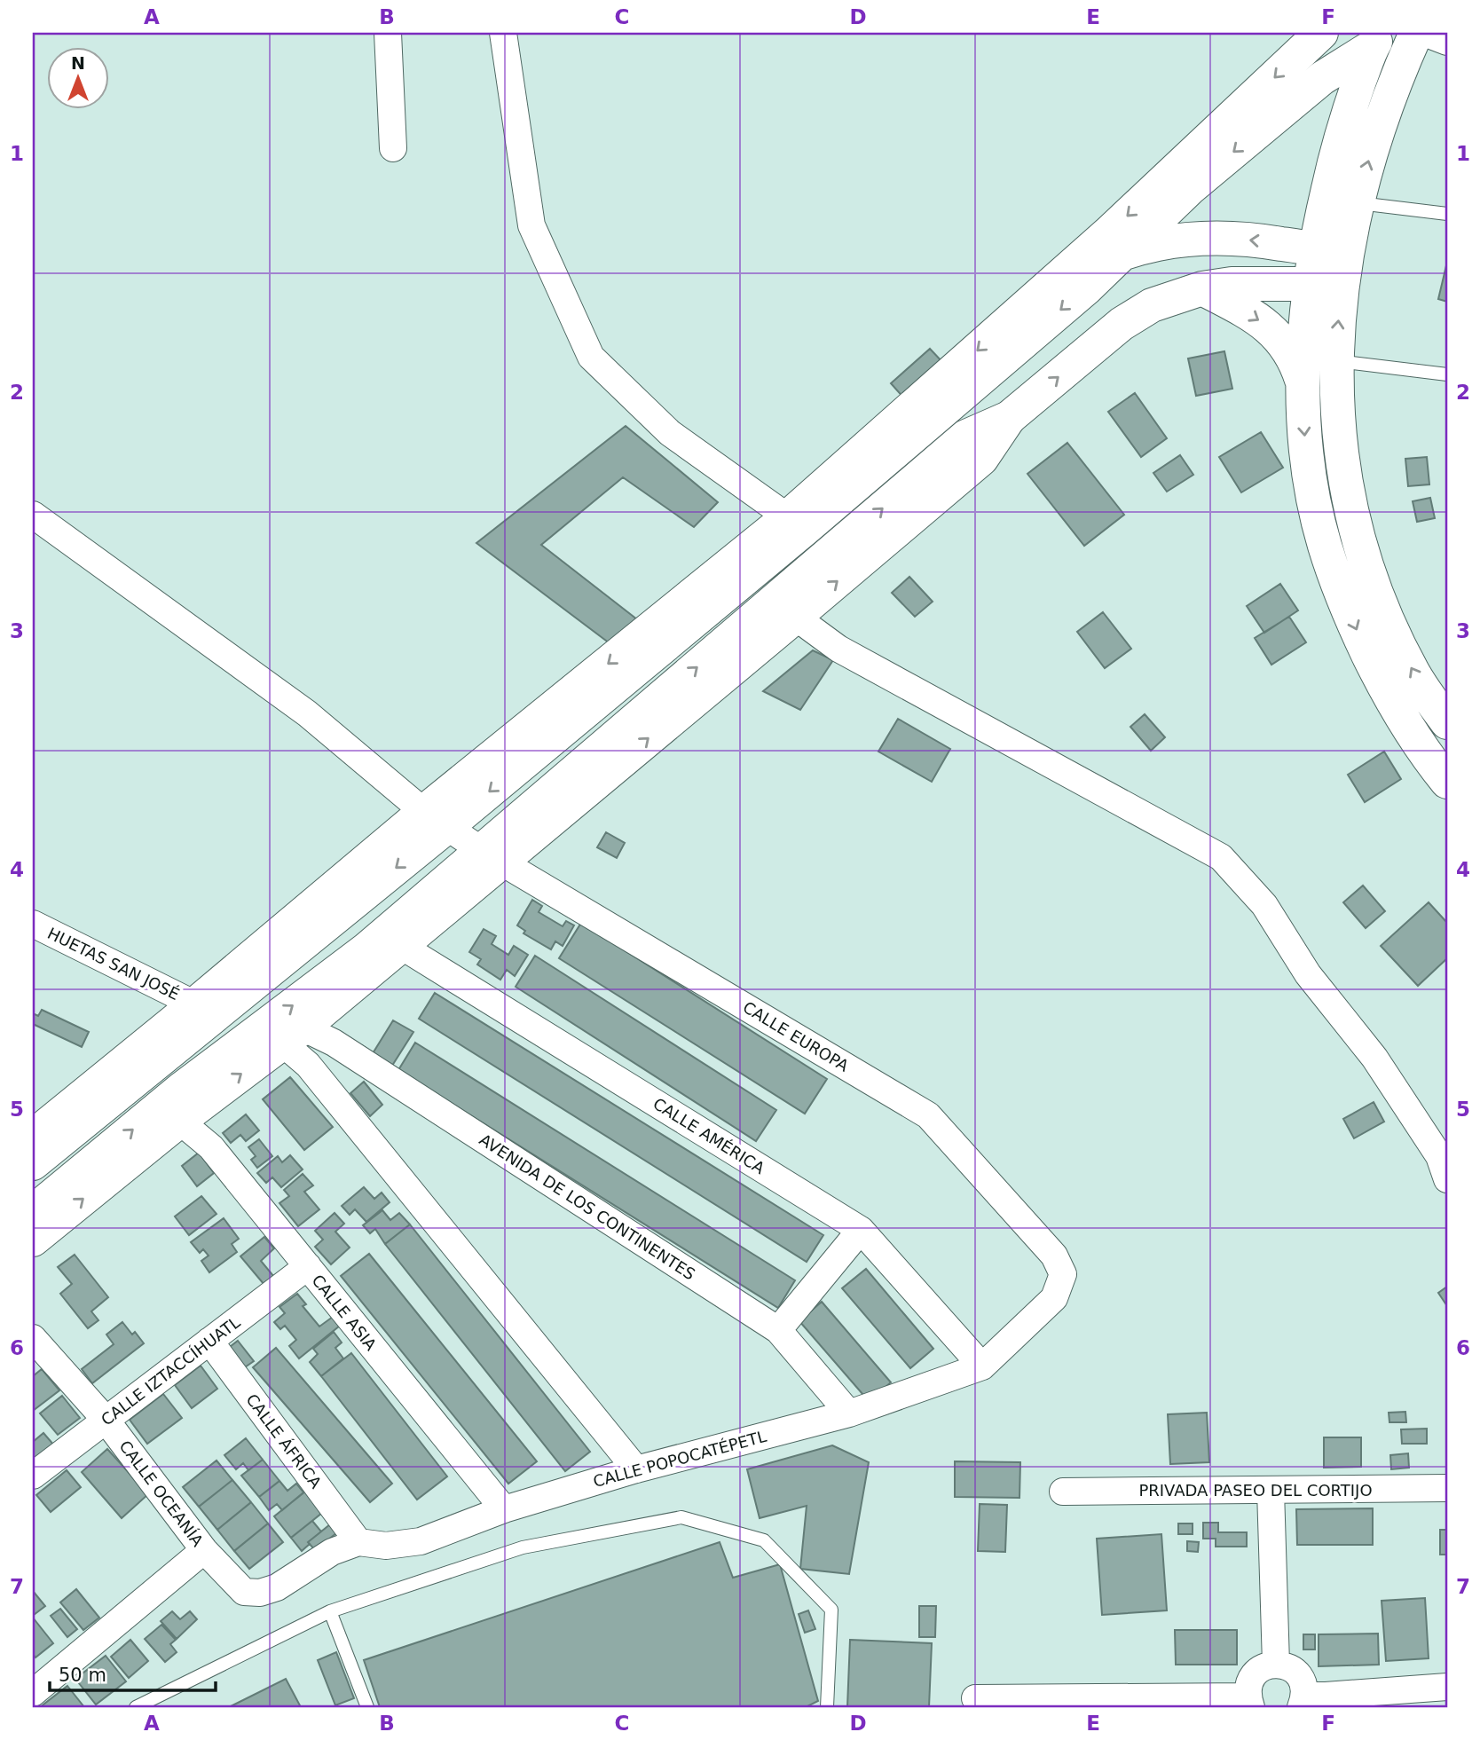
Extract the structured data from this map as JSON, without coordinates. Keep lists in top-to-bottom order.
{
  "streets": {
    "street": [
      "HUETAS SAN JOSÉ",
      "CALLE EUROPA",
      "CALLE AMÉRICA",
      "AVENIDA DE LOS CONTINENTES",
      "CALLE ASIA",
      "CALLE IZTACCÍHUATL",
      "CALLE ÁFRICA",
      "CALLE POPOCATÉPETL",
      "PRIVADA PASEO DEL CORTIJO",
      "CALLE OCEANÍA"
    ]
  },
  "crossings": [
    ["CALLE EUROPA", "CALLE POPOCATÉPETL"],
    ["CALLE AMÉRICA", "CALLE POPOCATÉPETL"],
    ["AVENIDA DE LOS CONTINENTES", "CALLE POPOCATÉPETL"],
    ["CALLE ASIA", "CALLE IZTACCÍHUATL"],
    ["CALLE ASIA", "CALLE POPOCATÉPETL"],
    ["CALLE IZTACCÍHUATL", "CALLE ÁFRICA"],
    ["CALLE IZTACCÍHUATL", "CALLE OCEANÍA"],
    ["CALLE ÁFRICA", "CALLE POPOCATÉPETL"],
    ["CALLE POPOCATÉPETL", "CALLE OCEANÍA"]
  ],
  "scale_bar": "50 m",
  "north": "top",
  "grid": {
    "columns": [
      "A",
      "B",
      "C",
      "D",
      "E",
      "F"
    ],
    "rows": [
      "1",
      "2",
      "3",
      "4",
      "5",
      "6",
      "7"
    ]
  }
}
